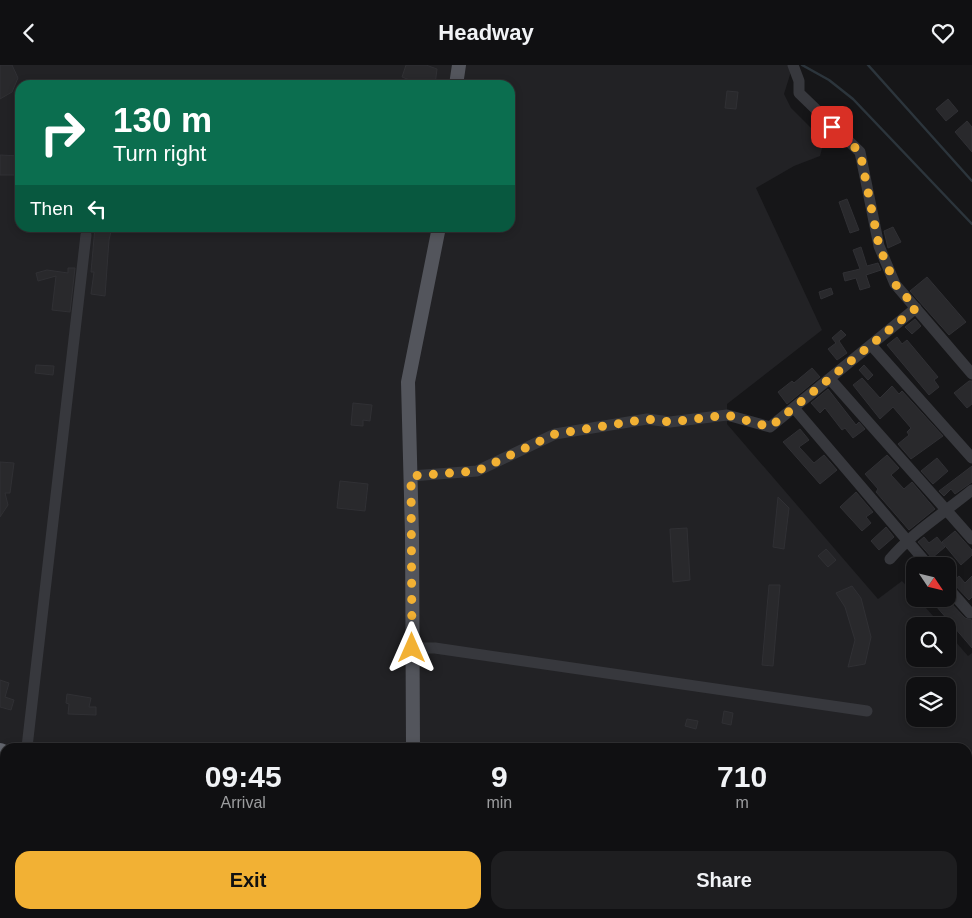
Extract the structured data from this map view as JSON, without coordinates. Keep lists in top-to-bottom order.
{
  "north": "bottom right",
  "page": {
    "header": "Headway",
    "turn": ["130 m", "Turn right"],
    "then": "Then",
    "eta": [
      "09:45",
      "Arrival",
      "9",
      "min",
      "710",
      "m"
    ],
    "buttons": ["Exit", "Share"]
  }
}
